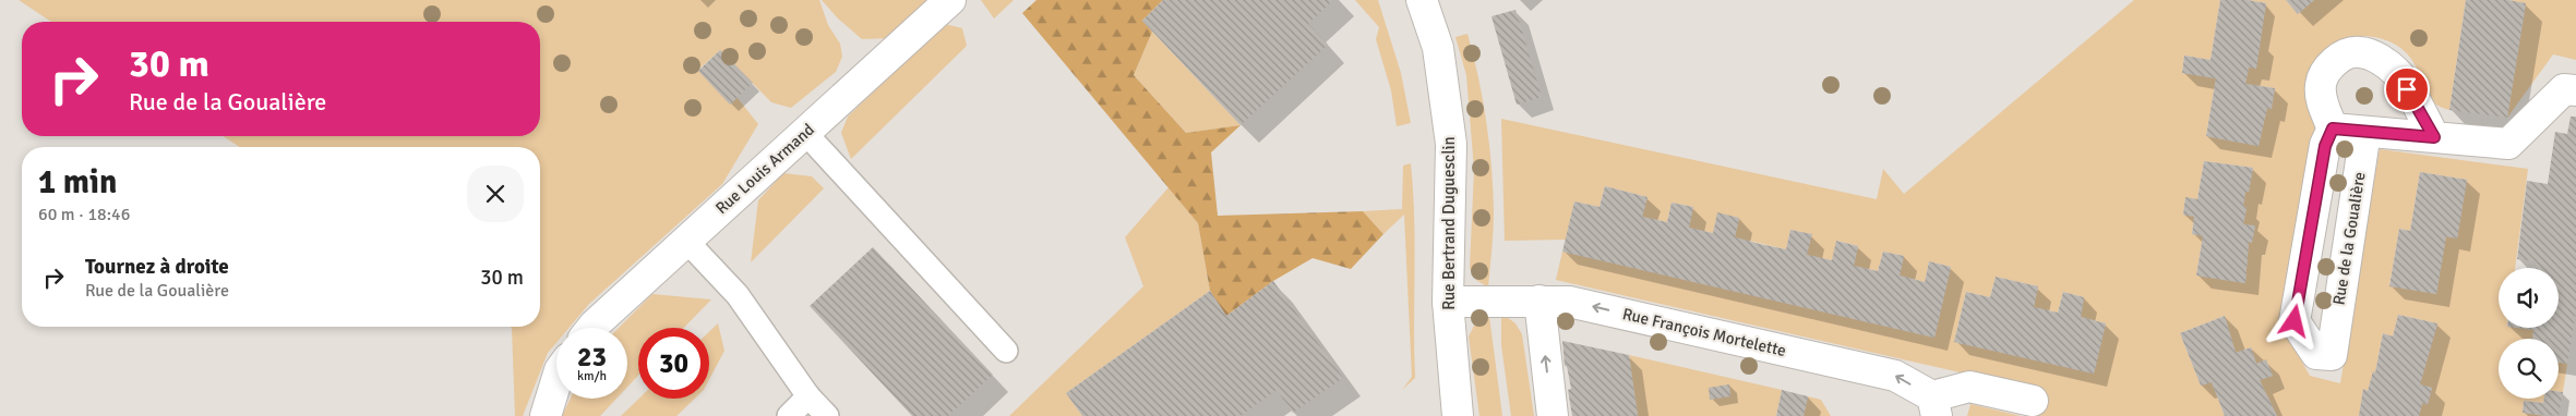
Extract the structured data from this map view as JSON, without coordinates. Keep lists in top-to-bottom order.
{
  "streets": {
    "street": [
      "Rue Louis Armand",
      "Rue Bertrand Duguesclin",
      "Rue de la Goualière",
      "Rue François Mortelette"
    ]
  },
  "crossings": [
    ["Rue Bertrand Duguesclin", "Rue François Mortelette"]
  ],
  "one_way": ["Rue François Mortelette"],
  "page": {
    "turn": ["30 m", "Rue de la Goualière"],
    "heading": ["1 min", "60 m · 18:46"],
    "list": [
      {
        "name": "Tournez à droite",
        "note": "Rue de la Goualière",
        "value": "30 m"
      }
    ],
    "speed": "23 km/h",
    "limit": "30"
  }
}
